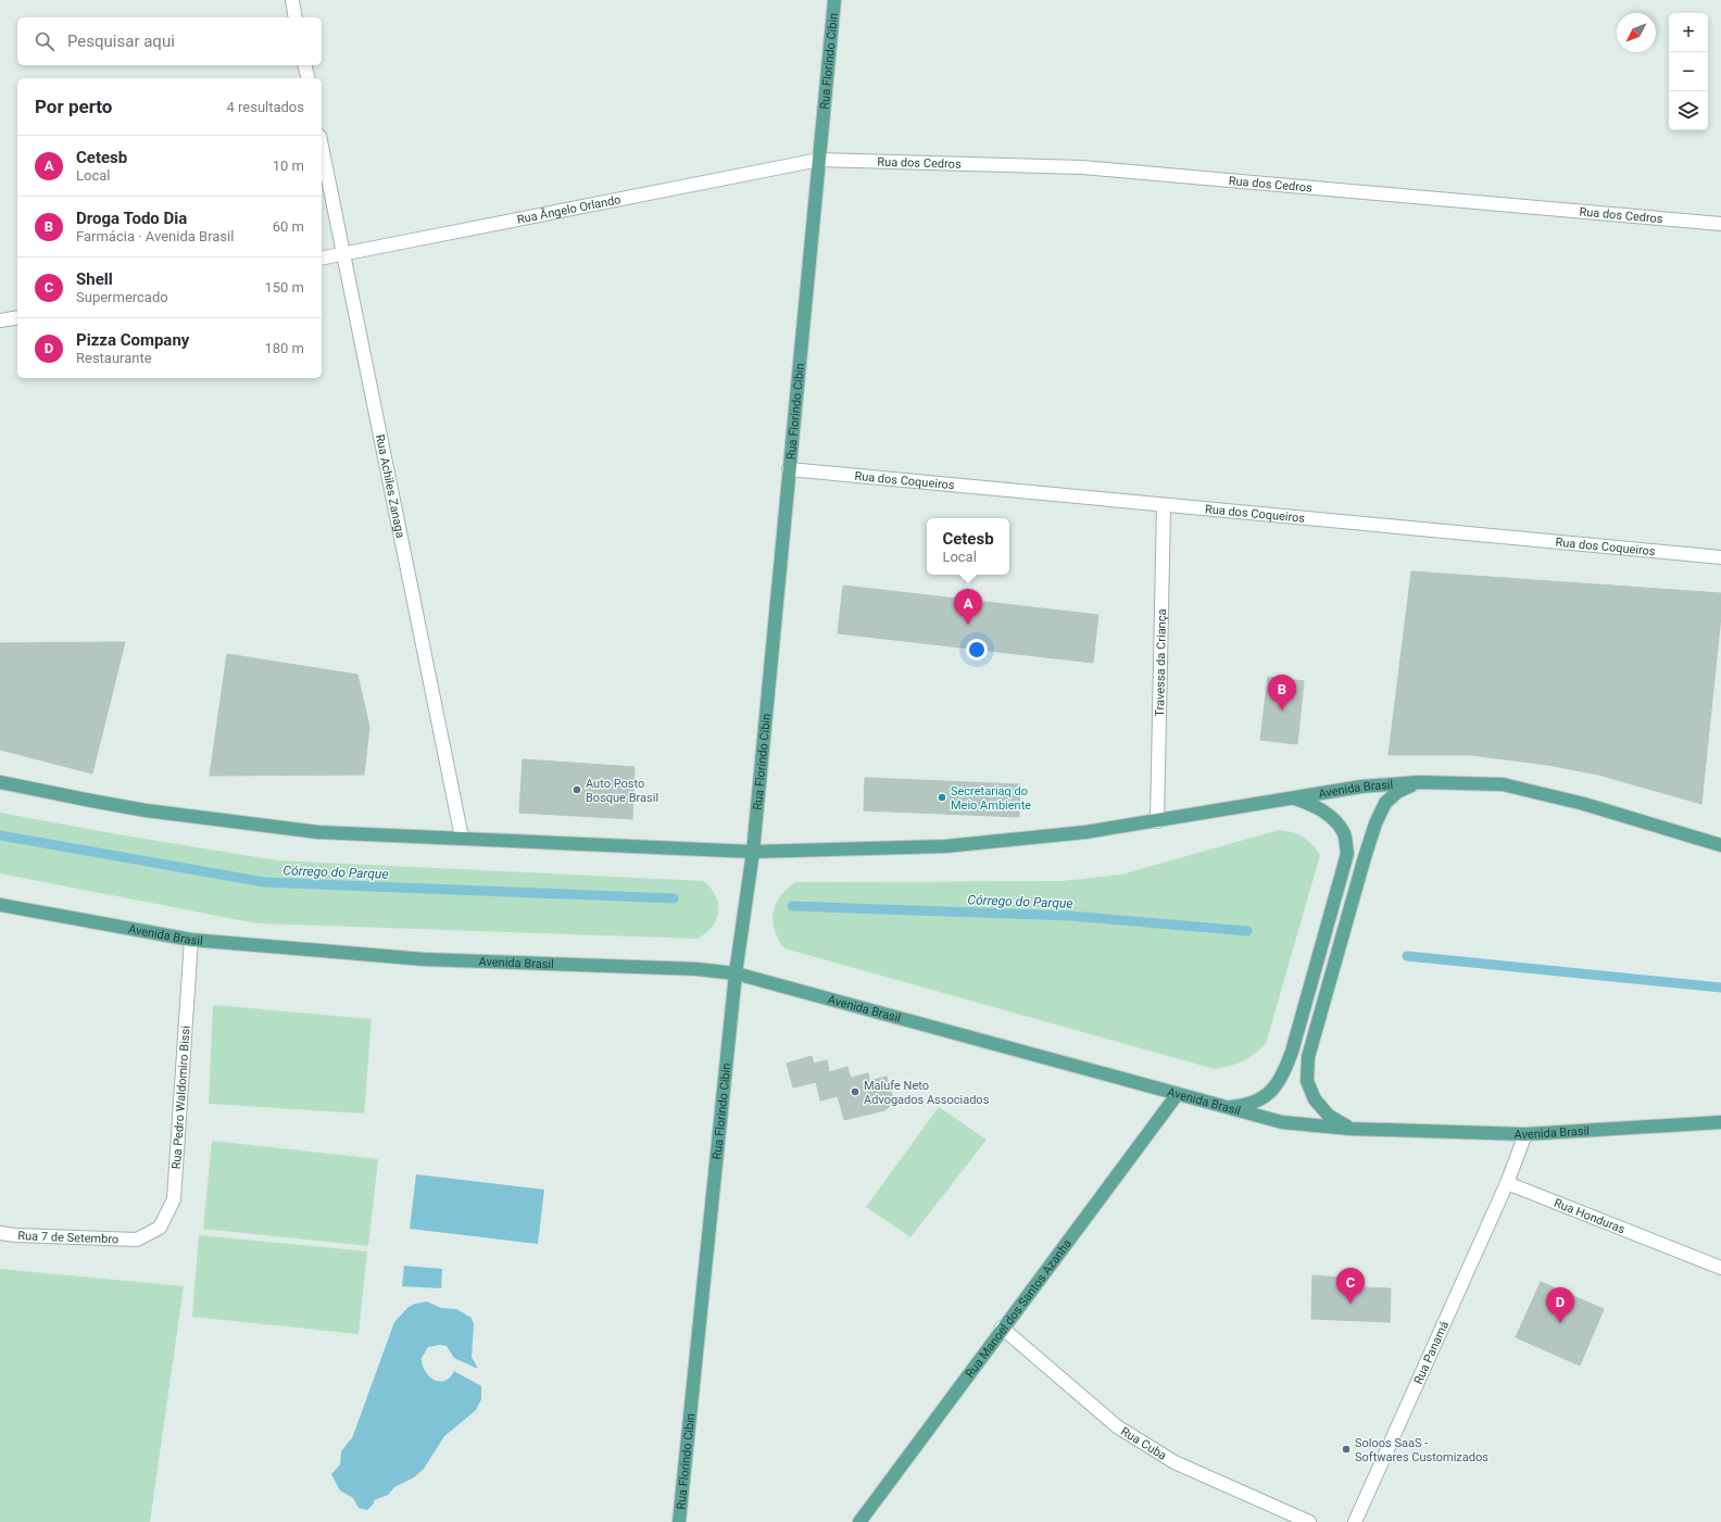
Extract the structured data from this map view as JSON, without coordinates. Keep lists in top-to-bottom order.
{
  "streets": {
    "main road": ["Rua Florindo Cibin", "Avenida Brasil", "Rua Manoel dos Santos Azanha"],
    "street": [
      "Rua dos Cedros",
      "Rua Ângelo Orlando",
      "Rua dos Coqueiros",
      "Rua Achiles Zanaga",
      "Travessa da Criança",
      "Rua Pedro Waldomiro Bissi",
      "Rua Honduras",
      "Rua 7 de Setembro",
      "Rua Panamá",
      "Rua Cuba"
    ]
  },
  "crossings": [
    ["Rua Florindo Cibin", "Rua dos Cedros"],
    ["Rua Florindo Cibin", "Rua Ângelo Orlando"],
    ["Rua Florindo Cibin", "Rua dos Coqueiros"],
    ["Rua Florindo Cibin", "Avenida Brasil"],
    ["Rua dos Cedros", "Rua Ângelo Orlando"],
    ["Rua Ângelo Orlando", "Rua Achiles Zanaga"],
    ["Rua dos Coqueiros", "Travessa da Criança"],
    ["Rua Achiles Zanaga", "Avenida Brasil"],
    ["Travessa da Criança", "Avenida Brasil"],
    ["Avenida Brasil", "Rua Pedro Waldomiro Bissi"],
    ["Avenida Brasil", "Rua Manoel dos Santos Azanha"],
    ["Rua Pedro Waldomiro Bissi", "Rua 7 de Setembro"],
    ["Rua Honduras", "Rua Panamá"],
    ["Rua Manoel dos Santos Azanha", "Rua Cuba"]
  ],
  "water": ["Córrego do Parque"],
  "places": [
    "Auto Posto Bosque Brasil",
    "Secretariaq do Meio Ambiente",
    "Malufe Neto Advogados Associados",
    "Soloos SaaS - Softwares Customizados"
  ],
  "north": "bottom left",
  "page": {
    "map_buttons": ["+", "−"],
    "search": "Pesquisar aqui",
    "heading": ["Por perto", "4 resultados"],
    "list": [
      {
        "mark": "A",
        "name": "Cetesb",
        "note": "Local",
        "value": "10 m"
      },
      {
        "mark": "B",
        "name": "Droga Todo Dia",
        "note": "Farmácia · Avenida Brasil",
        "value": "60 m"
      },
      {
        "mark": "C",
        "name": "Shell",
        "note": "Supermercado",
        "value": "150 m"
      },
      {
        "mark": "D",
        "name": "Pizza Company",
        "note": "Restaurante",
        "value": "180 m"
      }
    ],
    "popup": ["Cetesb", "Local"],
    "pins": [
      "A",
      "B",
      "C",
      "D"
    ]
  }
}
